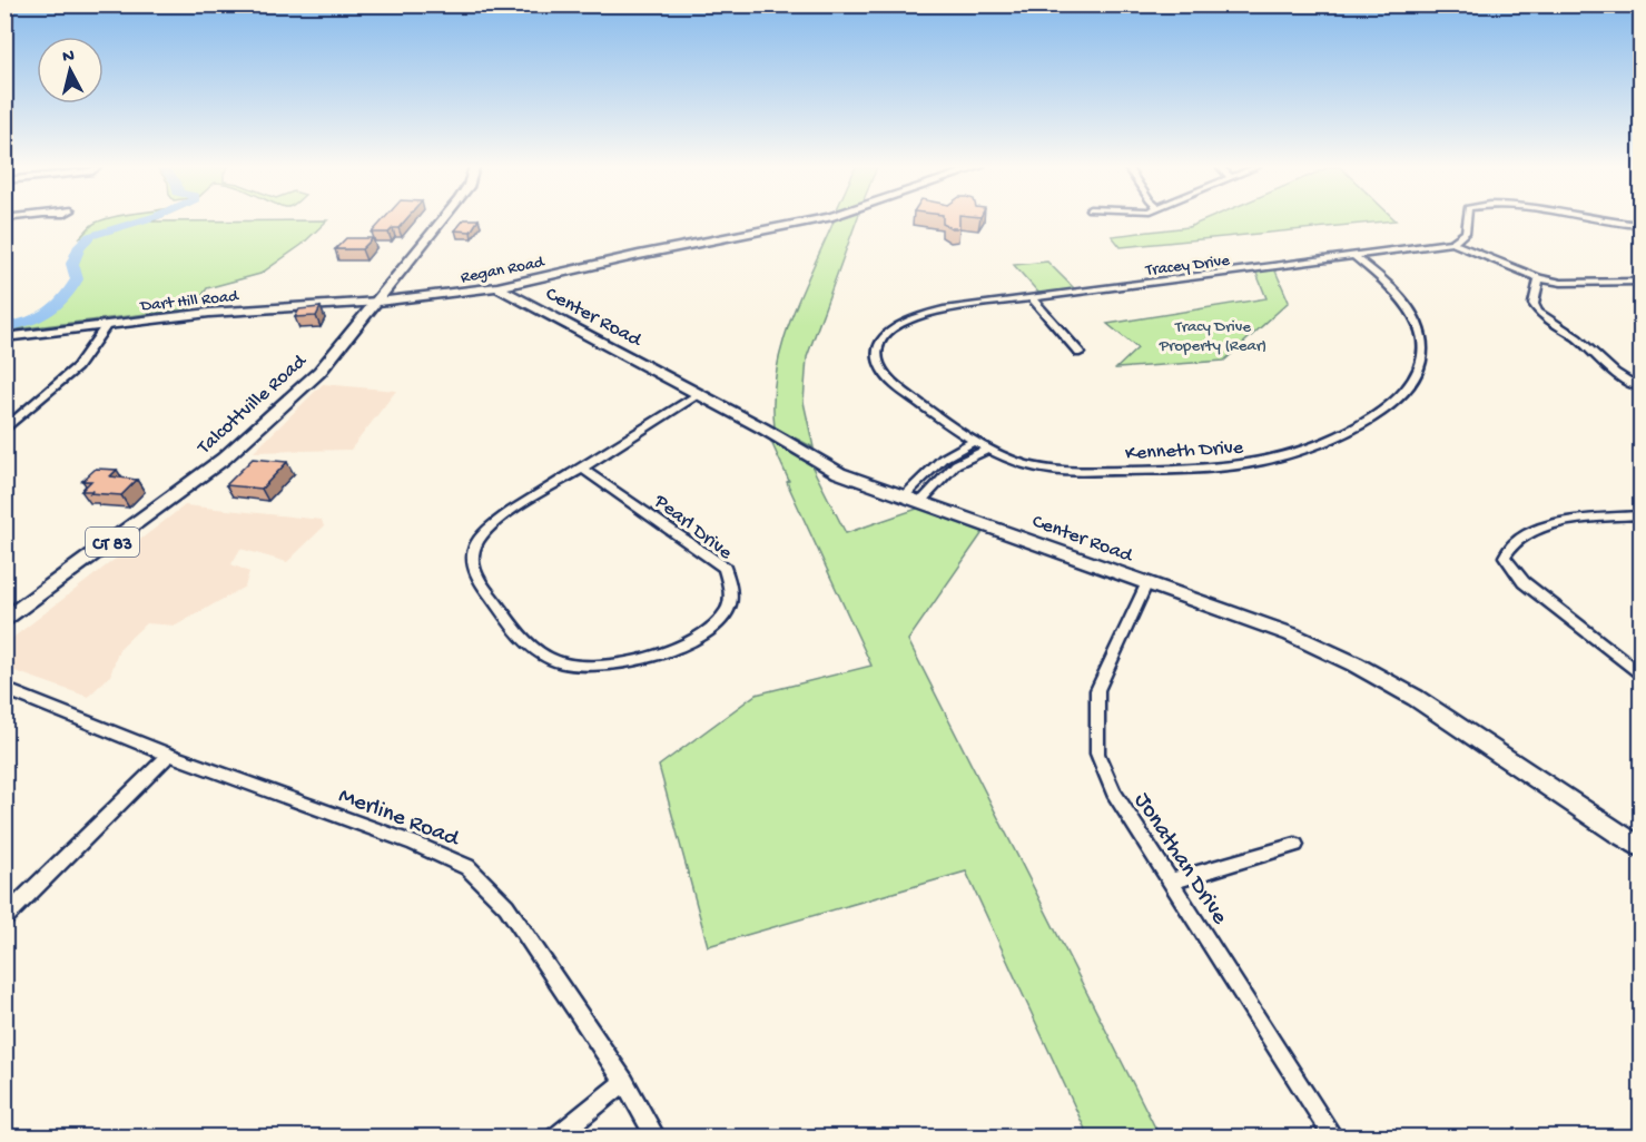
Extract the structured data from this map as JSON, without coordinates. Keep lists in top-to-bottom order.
{
  "streets": {
    "main road": ["Talcottville Road", "CT 83"],
    "street": [
      "Tracey Drive",
      "Regan Road",
      "Dart Hill Road",
      "Center Road",
      "Kenneth Drive",
      "Pearl Drive",
      "Merline Road",
      "Jonathan Drive"
    ]
  },
  "crossings": [
    ["Tracey Drive", "Kenneth Drive"],
    ["Regan Road", "Dart Hill Road"],
    ["Regan Road", "Center Road"],
    ["Regan Road", "Talcottville Road"],
    ["Dart Hill Road", "Talcottville Road"],
    ["Center Road", "Pearl Drive"],
    ["Center Road", "Jonathan Drive"]
  ],
  "parks": ["Tracy Drive Property (Rear)"],
  "north": "top"
}
